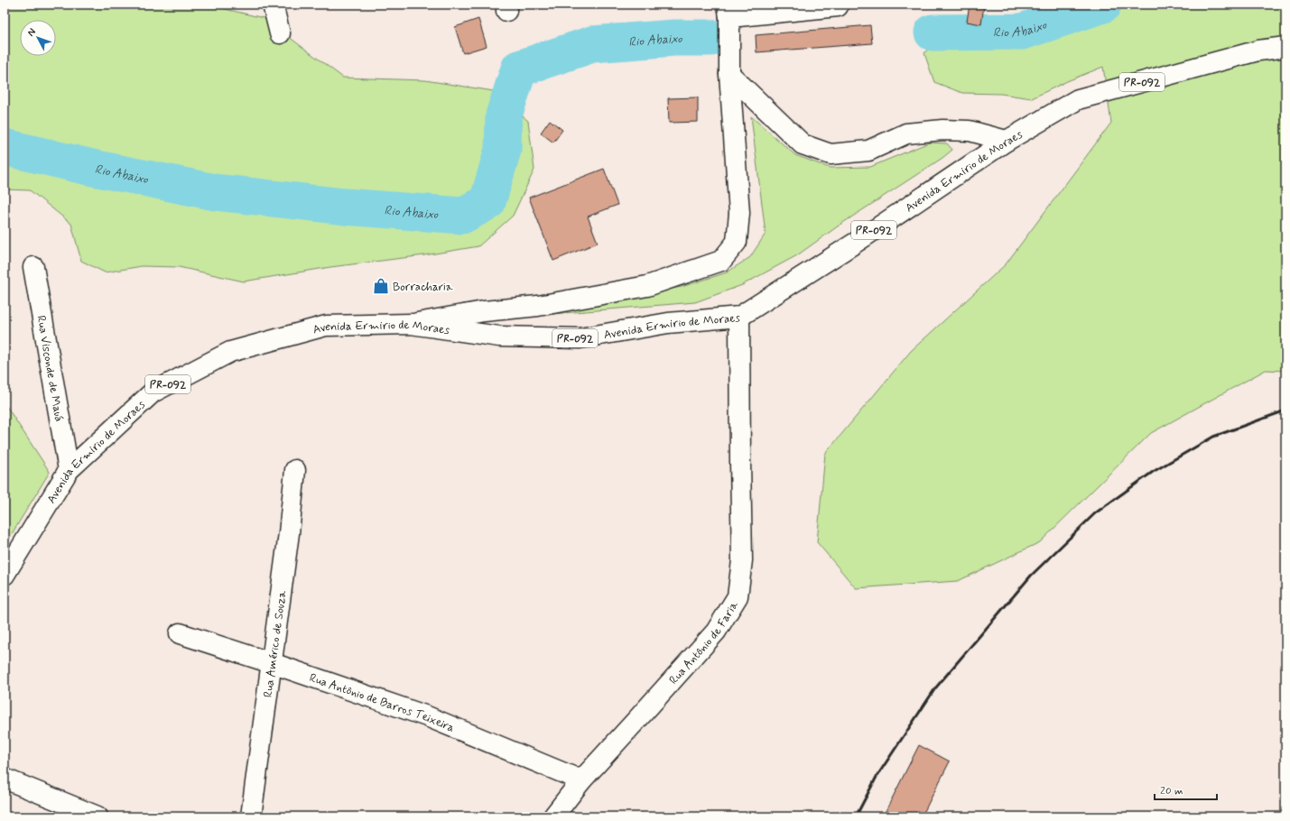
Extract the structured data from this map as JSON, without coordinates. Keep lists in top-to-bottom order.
{
  "streets": {
    "street": [
      "PR-092",
      "Avenida Ermirio de Moraes",
      "Rua Visconde de Mauá",
      "Rua Antônio de Faria",
      "Rua Américo de Souza",
      "Rua Antônio de Barros Teixeira"
    ]
  },
  "crossings": [
    ["Avenida Ermirio de Moraes", "Rua Visconde de Mauá"],
    ["Avenida Ermirio de Moraes", "Rua Antônio de Faria"],
    ["Rua Antônio de Faria", "Rua Antônio de Barros Teixeira"],
    ["Rua Américo de Souza", "Rua Antônio de Barros Teixeira"]
  ],
  "water": ["Rio Abaixo"],
  "places": {
    "shop": ["Borracharia"]
  },
  "scale_bar": "20 m",
  "north": "top left"
}
